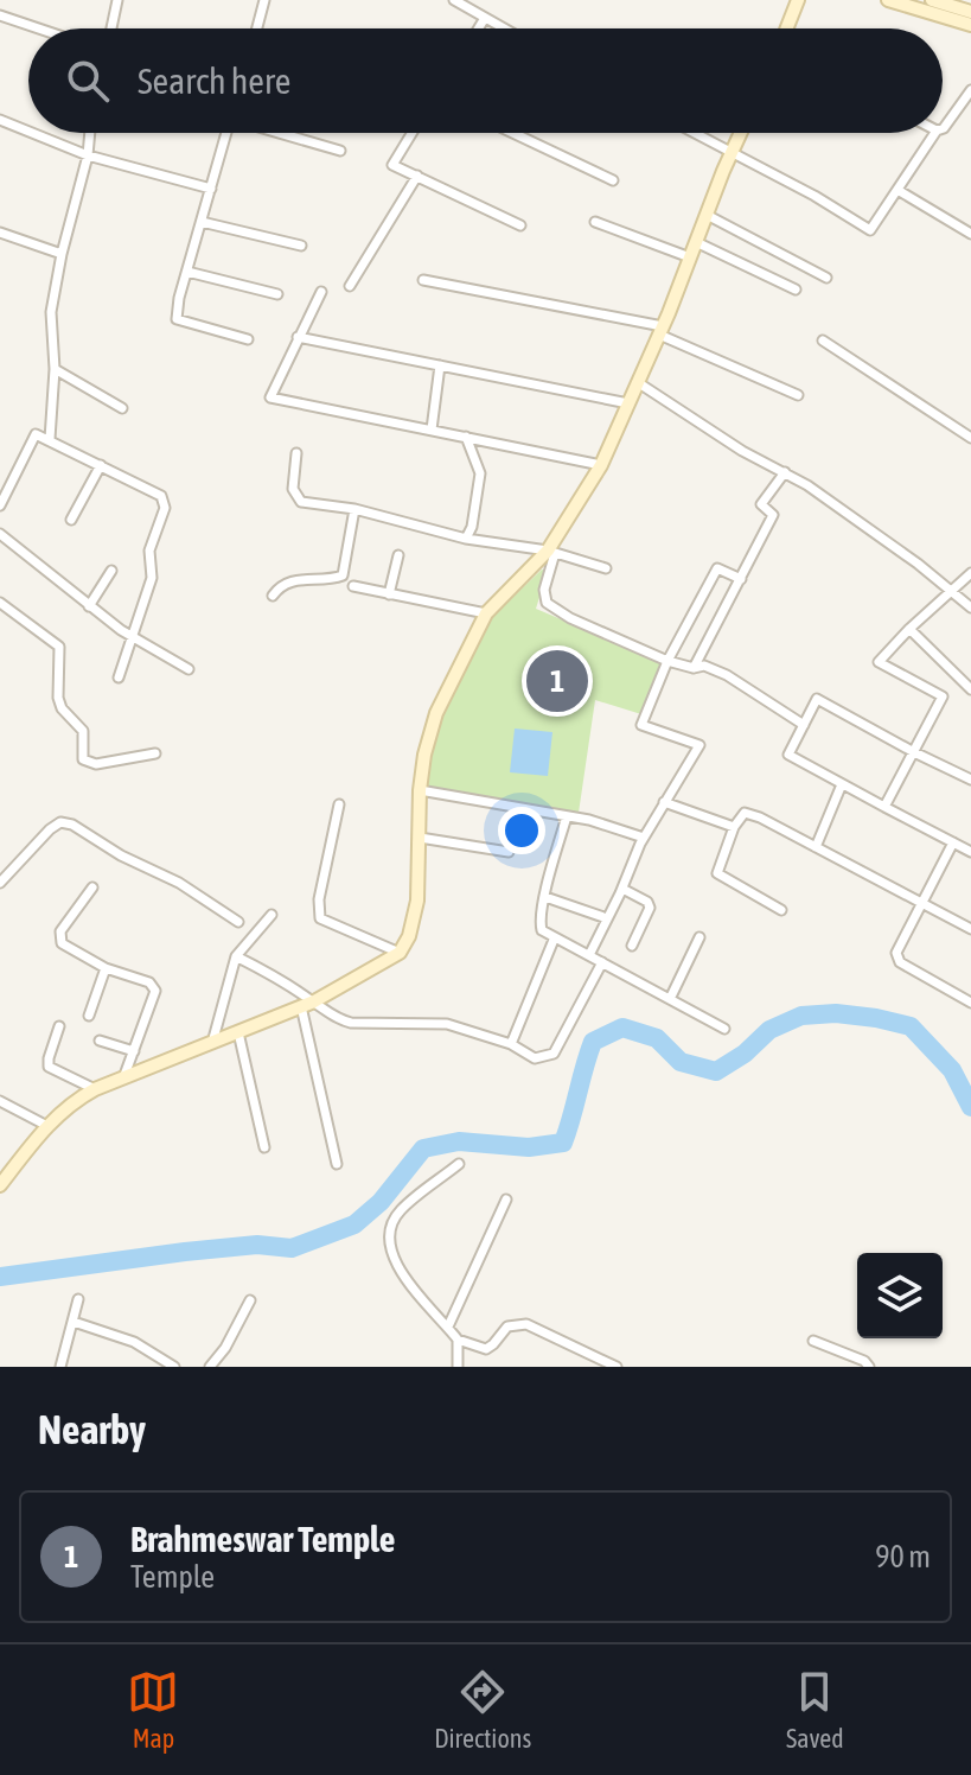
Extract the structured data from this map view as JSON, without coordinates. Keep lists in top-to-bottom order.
{
  "page": {
    "search": "Search here",
    "pins": "1",
    "heading": "Nearby",
    "list": [
      {
        "mark": "1",
        "name": "Brahmeswar Temple",
        "note": "Temple",
        "value": "90 m"
      }
    ],
    "nav": ["Map", "Directions", "Saved"]
  }
}
